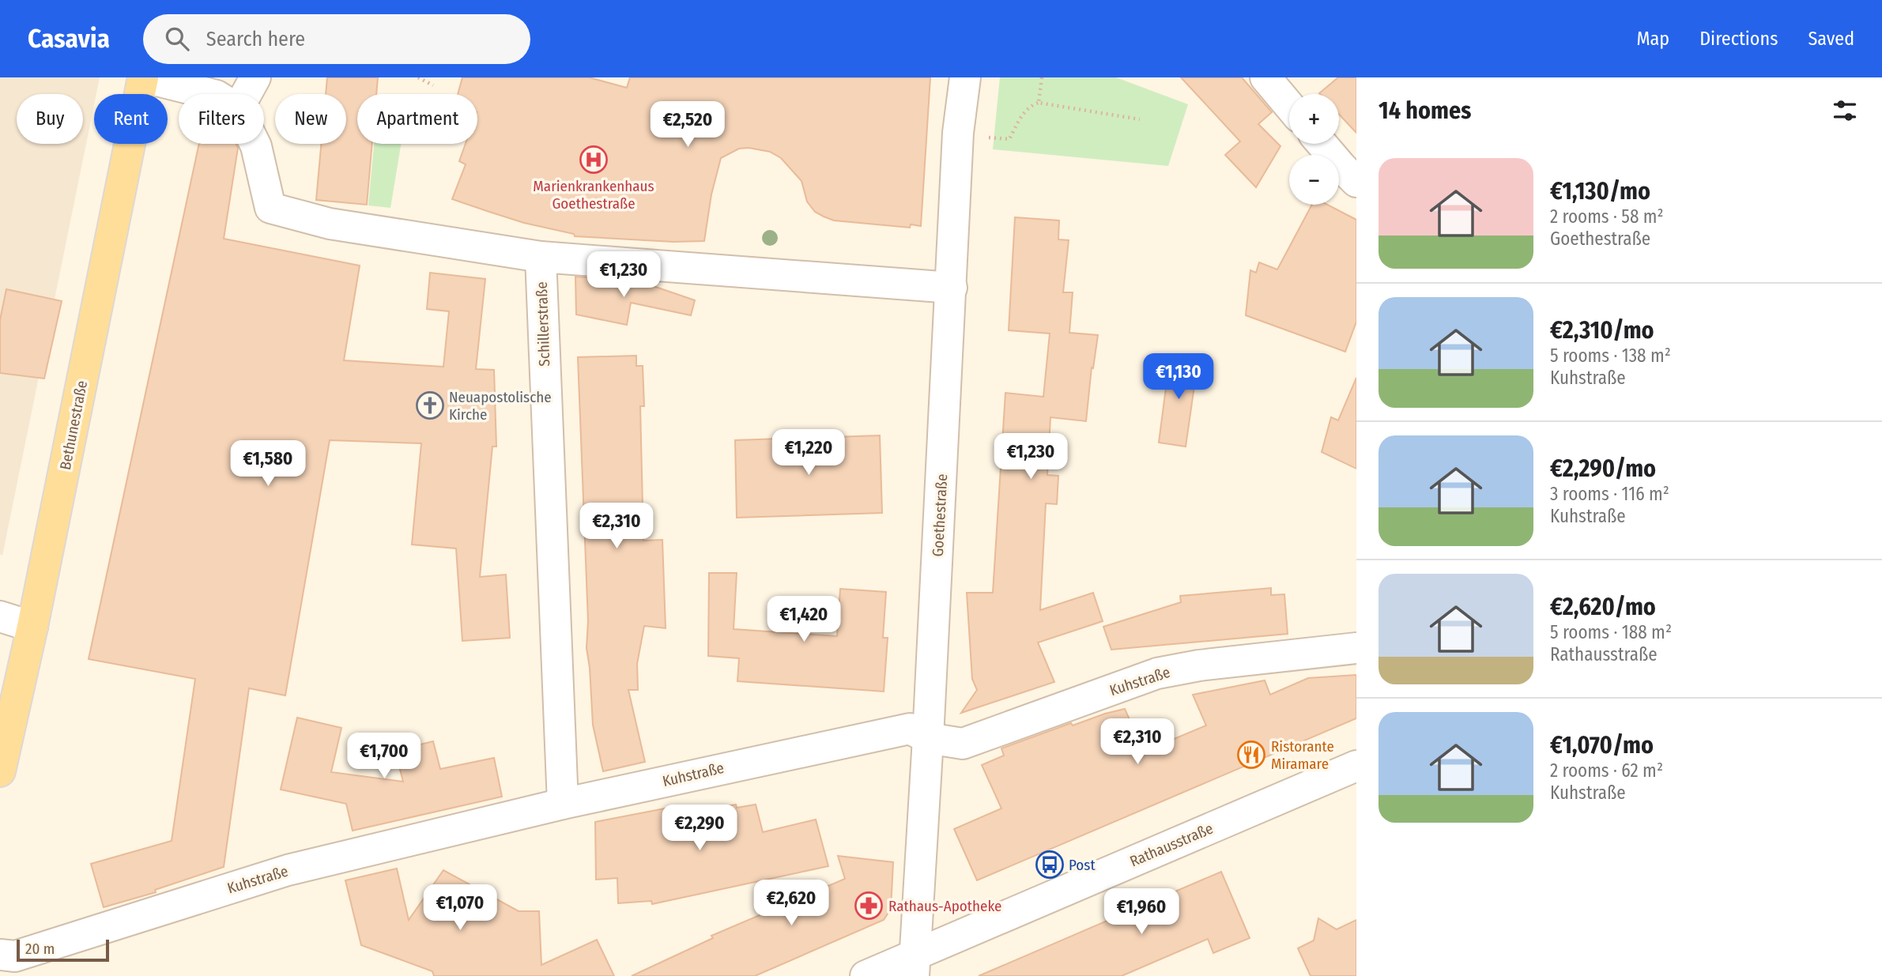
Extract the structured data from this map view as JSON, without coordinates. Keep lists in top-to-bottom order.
{
  "streets": {
    "main road": ["Bethunestraße"],
    "street": [
      "Schillerstraße",
      "Goethestraße",
      "Kuhstraße",
      "Rathausstraße"
    ]
  },
  "crossings": [
    ["Schillerstraße", "Kuhstraße"],
    ["Goethestraße", "Kuhstraße"],
    ["Goethestraße", "Rathausstraße"]
  ],
  "places": {
    "hospital": ["Marienkrankenhaus Goethestraße"],
    "church": ["Neuapostolische Kirche"],
    "restaurant": ["Ristorante Miramare"],
    "bus stop": ["Post"],
    "pharmacy": ["Rathaus-Apotheke"]
  },
  "scale_bar": "20 m",
  "page": {
    "header": "Casavia",
    "search": "Search here",
    "nav": ["Map", "Directions", "Saved"],
    "heading": "14 homes",
    "map_buttons": ["+", "−"],
    "chip": [
      "Buy",
      "Rent",
      "Filters",
      "New",
      "Apartment"
    ],
    "price": [
      "€2,520",
      "€1,230",
      "€1,130",
      "€1,220",
      "€1,230",
      "€1,580",
      "€2,310",
      "€1,420",
      "€2,310",
      "€1,700",
      "€2,290",
      "€2,620",
      "€1,070",
      "€1,960"
    ],
    "list": [
      {
        "name": "€1,130/mo",
        "note": "2 rooms · 58 m² · Goethestraße"
      },
      {
        "name": "€2,310/mo",
        "note": "5 rooms · 138 m² · Kuhstraße"
      },
      {
        "name": "€2,290/mo",
        "note": "3 rooms · 116 m² · Kuhstraße"
      },
      {
        "name": "€2,620/mo",
        "note": "5 rooms · 188 m² · Rathausstraße"
      },
      {
        "name": "€1,070/mo",
        "note": "2 rooms · 62 m² · Kuhstraße"
      }
    ],
    "scale": "20 m"
  }
}
